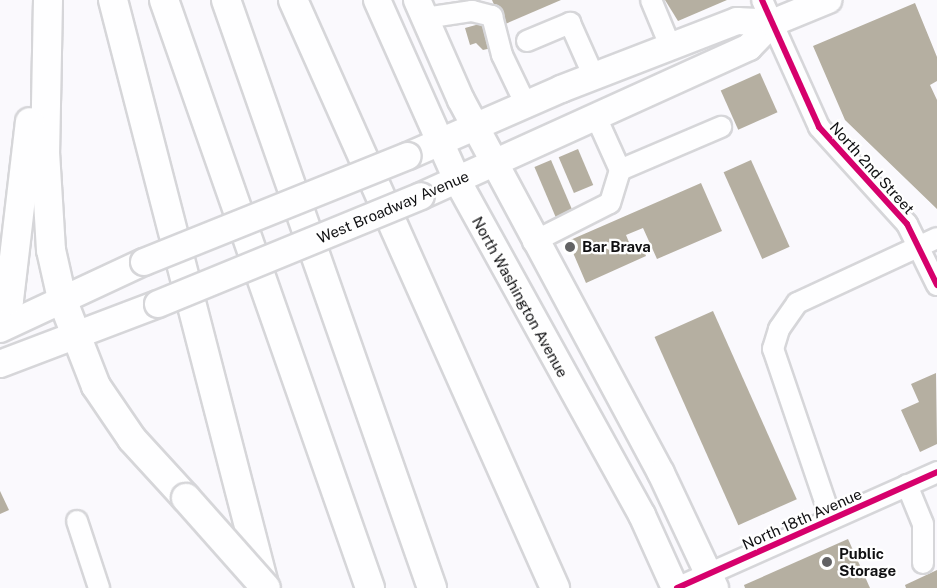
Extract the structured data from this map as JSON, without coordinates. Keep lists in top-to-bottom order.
{
  "streets": {
    "main road": ["West Broadway Avenue", "North Washington Avenue"],
    "street": ["North 2nd Street", "North 18th Avenue"]
  },
  "crossings": [
    ["North 2nd Street", "West Broadway Avenue"],
    ["West Broadway Avenue", "North Washington Avenue"],
    ["North Washington Avenue", "North 18th Avenue"]
  ],
  "places": ["Bar Brava", "Public Storage"]
}
